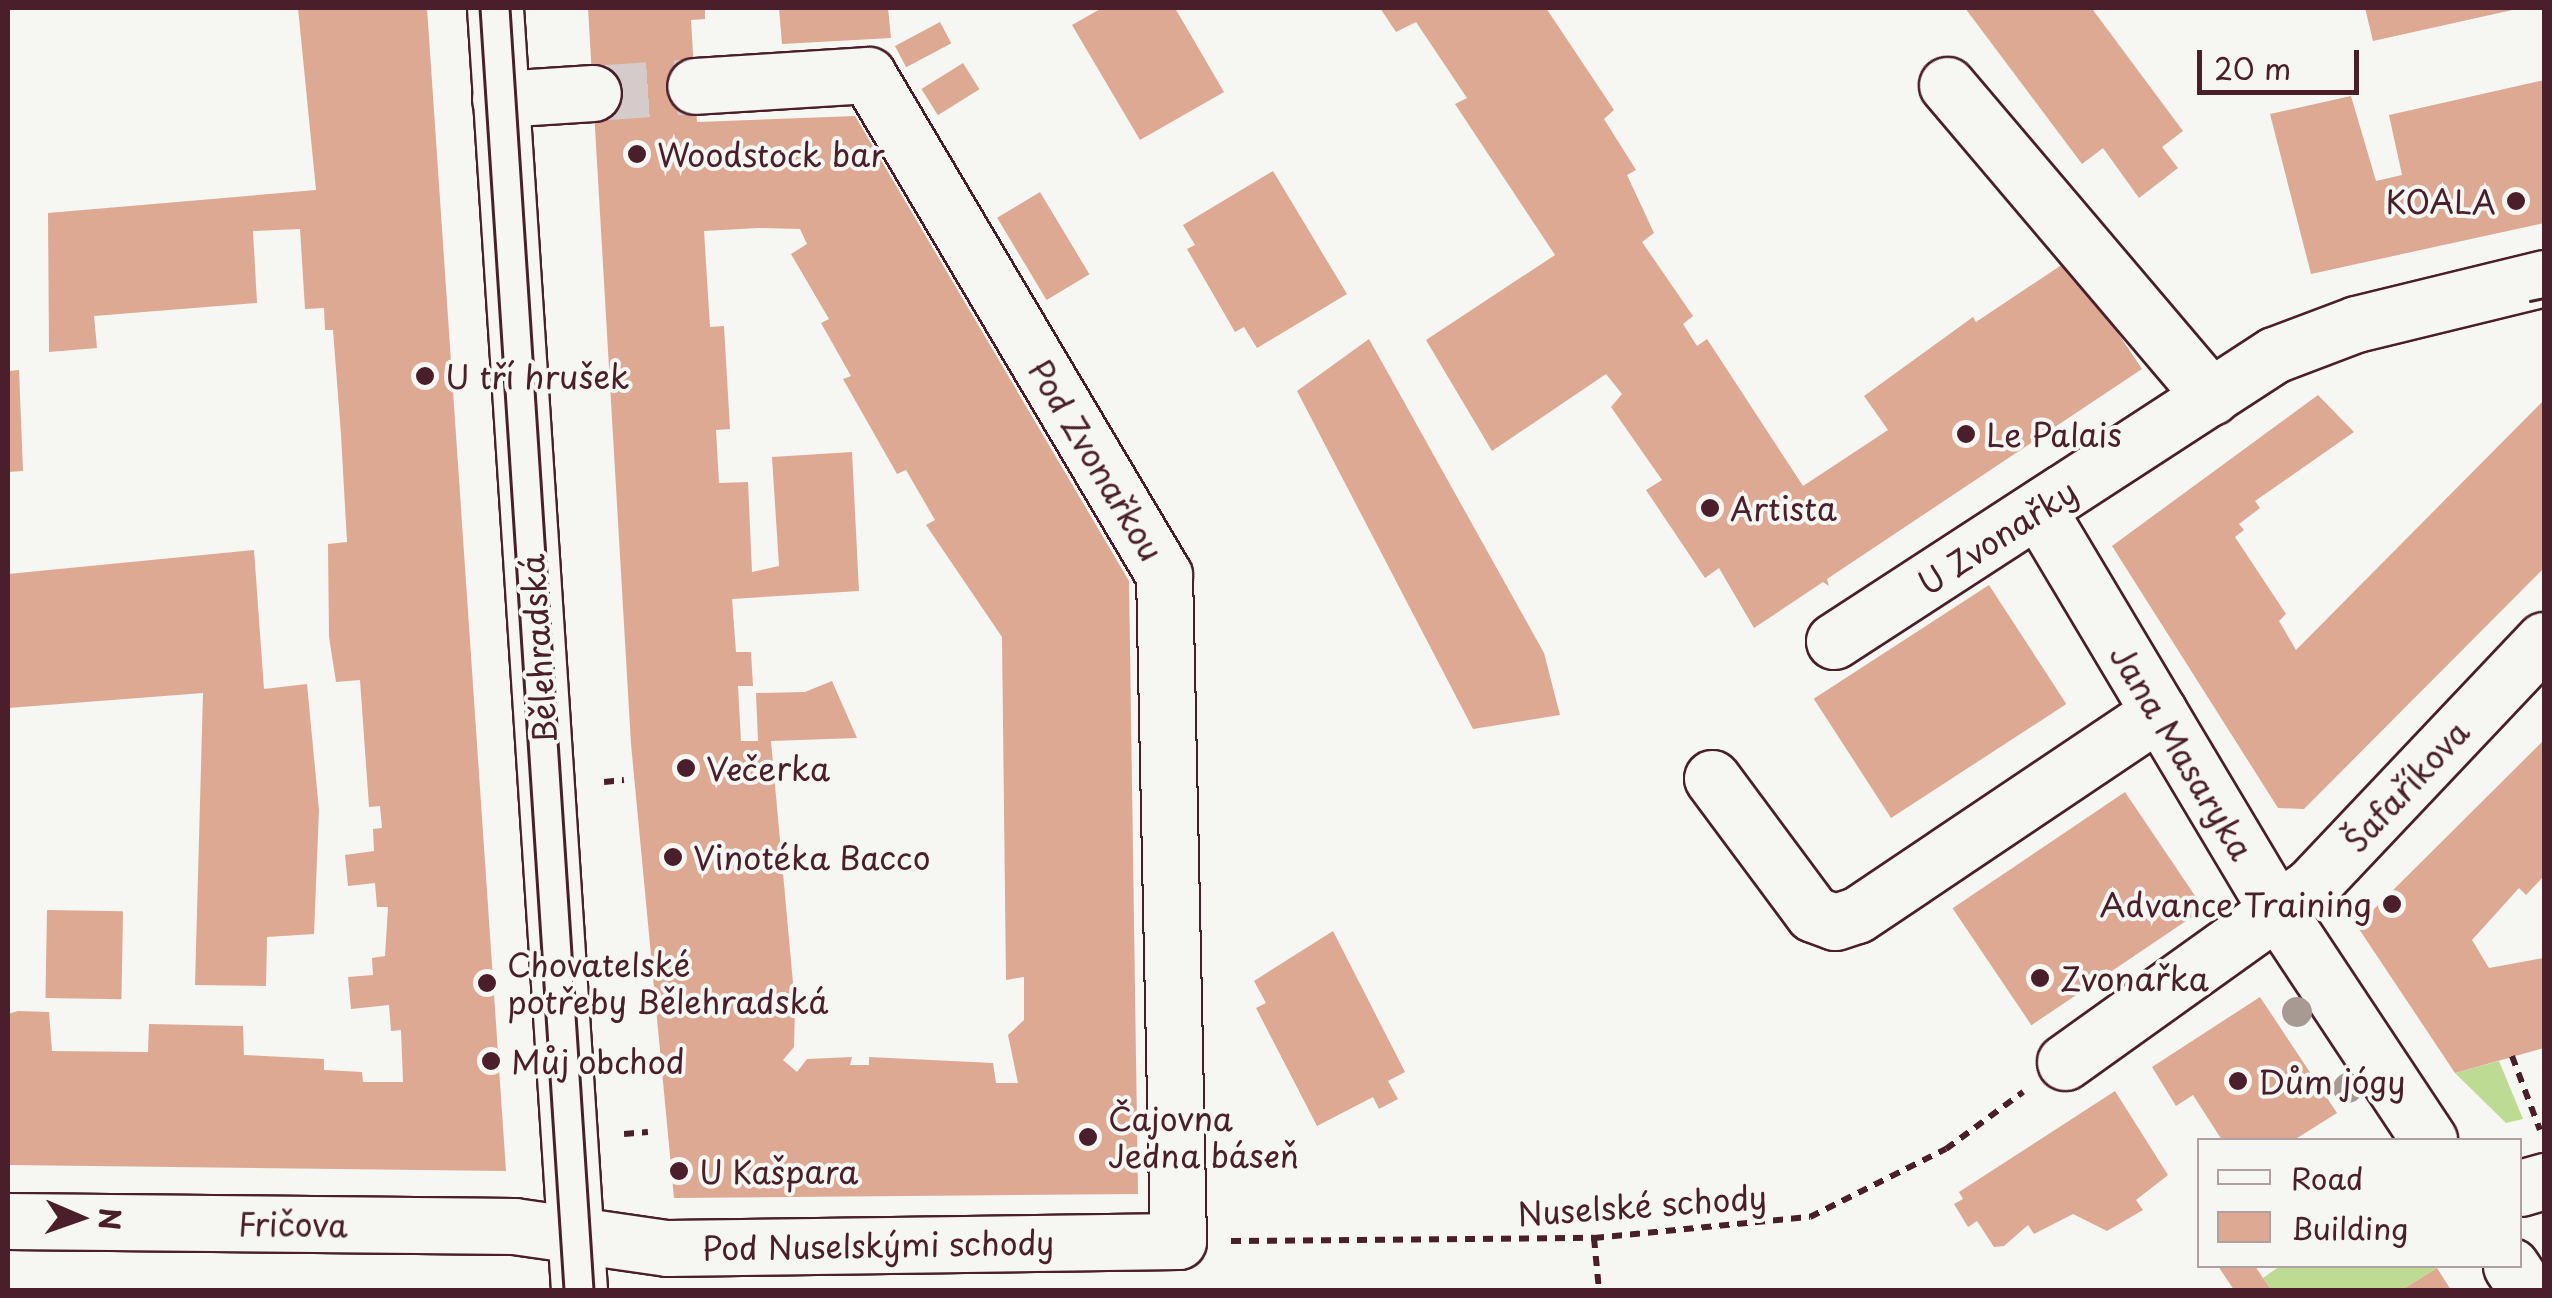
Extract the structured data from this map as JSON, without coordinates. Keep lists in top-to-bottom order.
{
  "streets": {
    "street": [
      "Pod Zvonařkou",
      "U Zvonařky",
      "Bělehradská",
      "Jana Masaryka",
      "Šafaříkova",
      "Fričova",
      "Pod Nuselskými schody"
    ],
    "path": ["Nuselské schody"]
  },
  "crossings": [
    ["Pod Zvonařkou", "Nuselské schody"],
    ["Pod Zvonařkou", "Pod Nuselskými schody"],
    ["U Zvonařky", "Jana Masaryka"],
    ["Bělehradská", "Fričova"],
    ["Bělehradská", "Pod Nuselskými schody"],
    ["Jana Masaryka", "Šafaříkova"],
    ["Šafaříkova", "Nuselské schody"],
    ["Nuselské schody", "Pod Nuselskými schody"],
    ["Fričova", "Pod Nuselskými schody"]
  ],
  "places": [
    "Woodstock bar",
    "KOALA",
    "U tří hrušek",
    "Le Palais",
    "Artista",
    "Večerka",
    "Vinotéka Bacco",
    "Advance Training",
    "Zvonařka",
    "Chovatelské potřeby Bělehradská",
    "Můj obchod",
    "Dům jógy",
    "Čajovna Jedna báseň",
    "U Kašpara"
  ],
  "legend": ["Road", "Building"],
  "scale_bar": "20 m",
  "north": "right"
}
